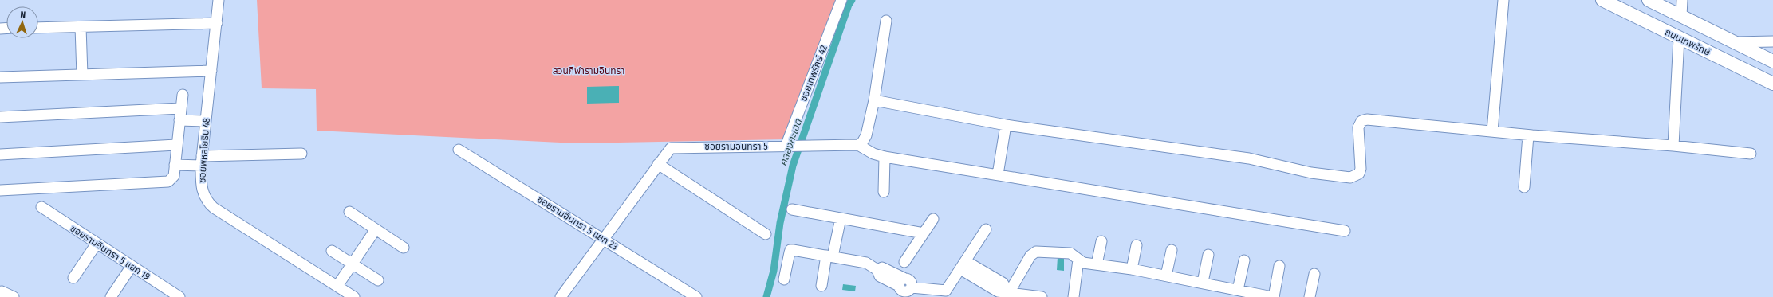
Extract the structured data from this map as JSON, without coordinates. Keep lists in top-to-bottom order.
{
  "streets": {
    "main road": ["ถนนเทพรักษ์"],
    "street": [
      "ซอยเทพรักษ์ 42",
      "ซอยรามอินทรา 5",
      "ซอยพหลโยธิน 48",
      "ซอยรามอินทรา 5 แยก 23",
      "ซอยรามอินทรา 5 แยก 19"
    ]
  },
  "crossings": [
    ["ซอยเทพรักษ์ 42", "ซอยรามอินทรา 5"],
    ["ซอยรามอินทรา 5", "ซอยรามอินทรา 5 แยก 23"]
  ],
  "water": ["คลองกะเฉด"],
  "parks": ["สวนกีฬารามอินทรา"],
  "north": "top"
}
